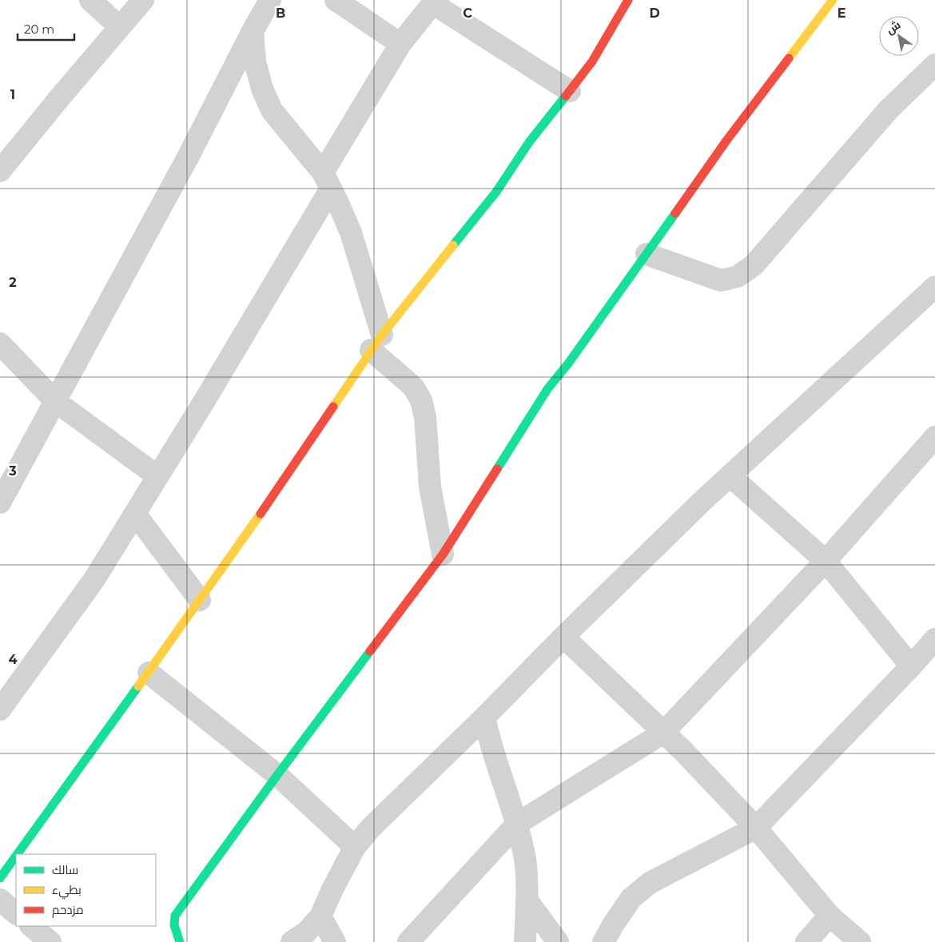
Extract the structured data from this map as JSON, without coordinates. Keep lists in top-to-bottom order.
{
  "legend": ["سالك", "بطيء", "مزدحم"],
  "scale_bar": "20 m",
  "north": "top left",
  "grid": {
    "columns": [
      "B",
      "C",
      "D",
      "E"
    ],
    "rows": [
      "1",
      "2",
      "3",
      "4"
    ]
  }
}
